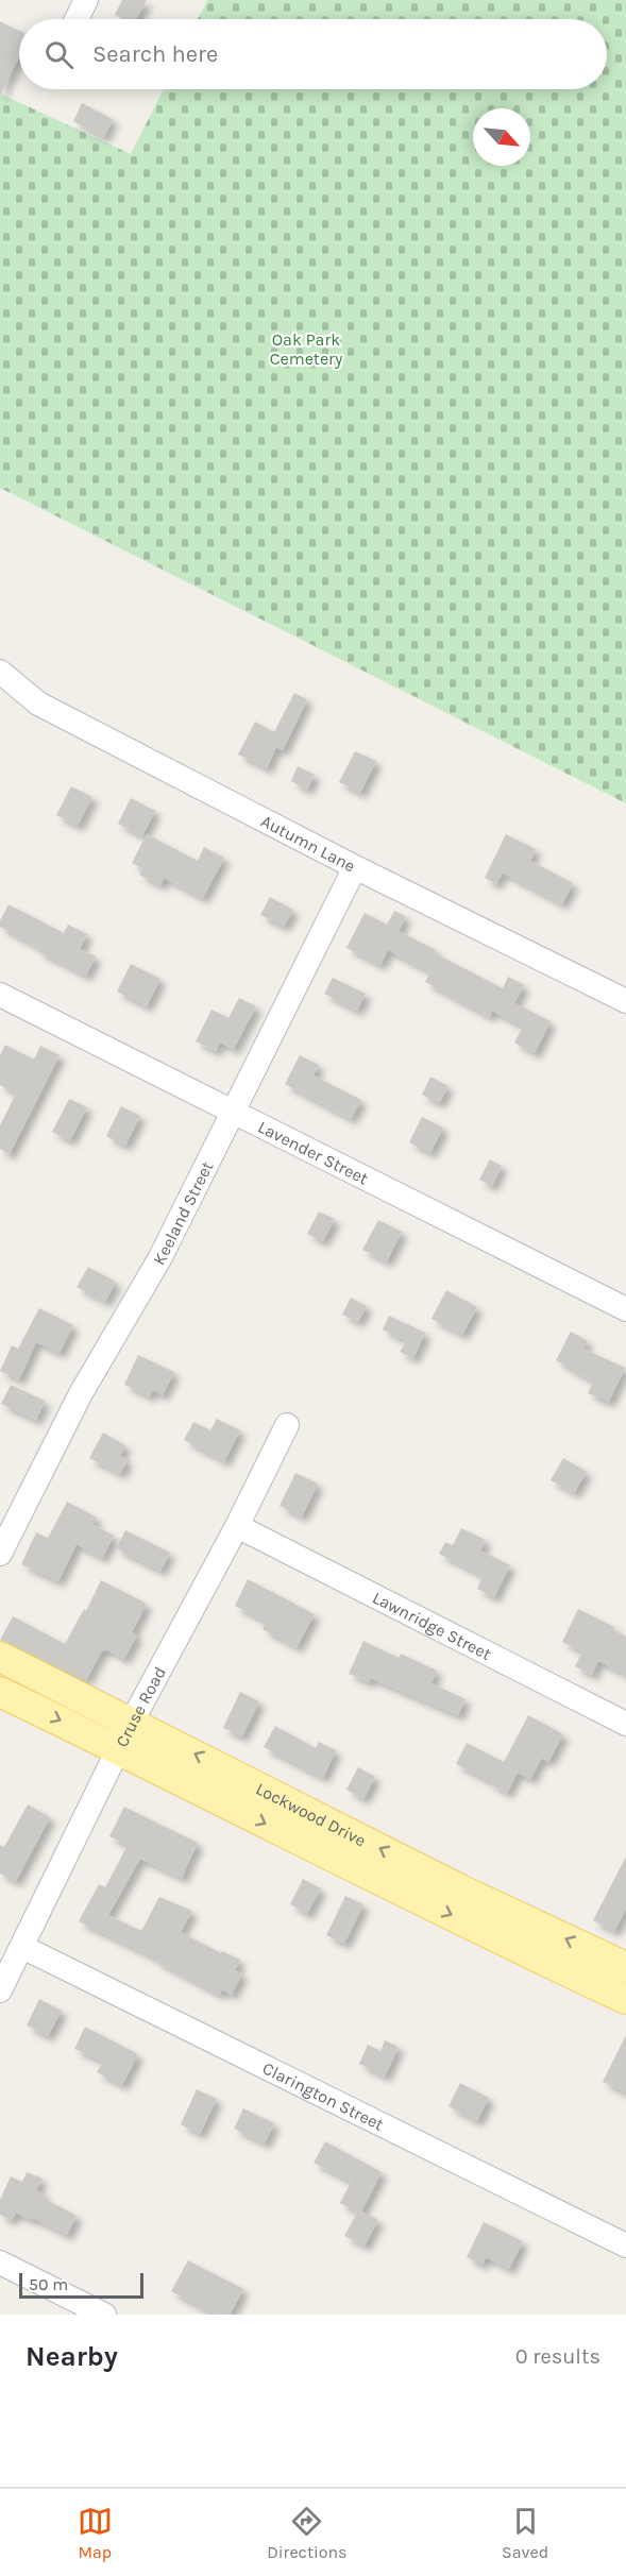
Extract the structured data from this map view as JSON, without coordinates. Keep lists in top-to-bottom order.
{
  "streets": {
    "main road": ["Lockwood Drive"],
    "street": [
      "Autumn Lane",
      "Lavender Street",
      "Keeland Street",
      "Lawnridge Street",
      "Cruse Road",
      "Clarington Street"
    ]
  },
  "crossings": [
    ["Autumn Lane", "Keeland Street"],
    ["Lavender Street", "Keeland Street"],
    ["Lawnridge Street", "Cruse Road"],
    ["Cruse Road", "Lockwood Drive"],
    ["Cruse Road", "Clarington Street"]
  ],
  "parks": ["Oak Park Cemetery"],
  "scale_bar": "50 m",
  "north": "bottom right",
  "page": {
    "search": "Search here",
    "scale": "50 m",
    "heading": ["Nearby", "0 results"],
    "nav": ["Map", "Directions", "Saved"]
  }
}
